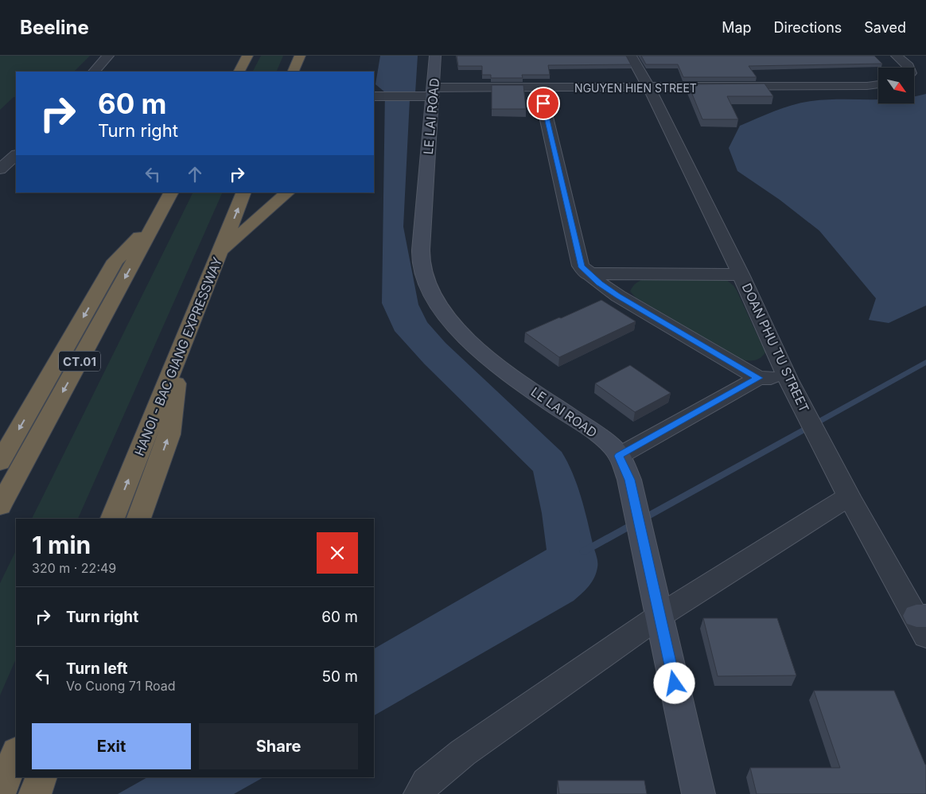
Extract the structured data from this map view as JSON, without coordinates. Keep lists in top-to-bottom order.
{
  "streets": {
    "highway": ["HANOI - BAC GIANG EXPRESSWAY", "CT.01"],
    "street": ["NGUYEN HIEN STREET", "LE LAI ROAD", "DOAN PHU TU STREET"]
  },
  "crossings": [
    ["NGUYEN HIEN STREET", "LE LAI ROAD"],
    ["NGUYEN HIEN STREET", "DOAN PHU TU STREET"]
  ],
  "north": "bottom right",
  "page": {
    "header": "Beeline",
    "nav": ["Map", "Directions", "Saved"],
    "turn": ["60 m", "Turn right"],
    "heading": ["1 min", "320 m · 22:49"],
    "list": [
      {
        "name": "Turn right",
        "value": "60 m"
      },
      {
        "name": "Turn left",
        "note": "Vo Cuong 71 Road",
        "value": "50 m"
      }
    ],
    "buttons": ["Exit", "Share"]
  }
}
